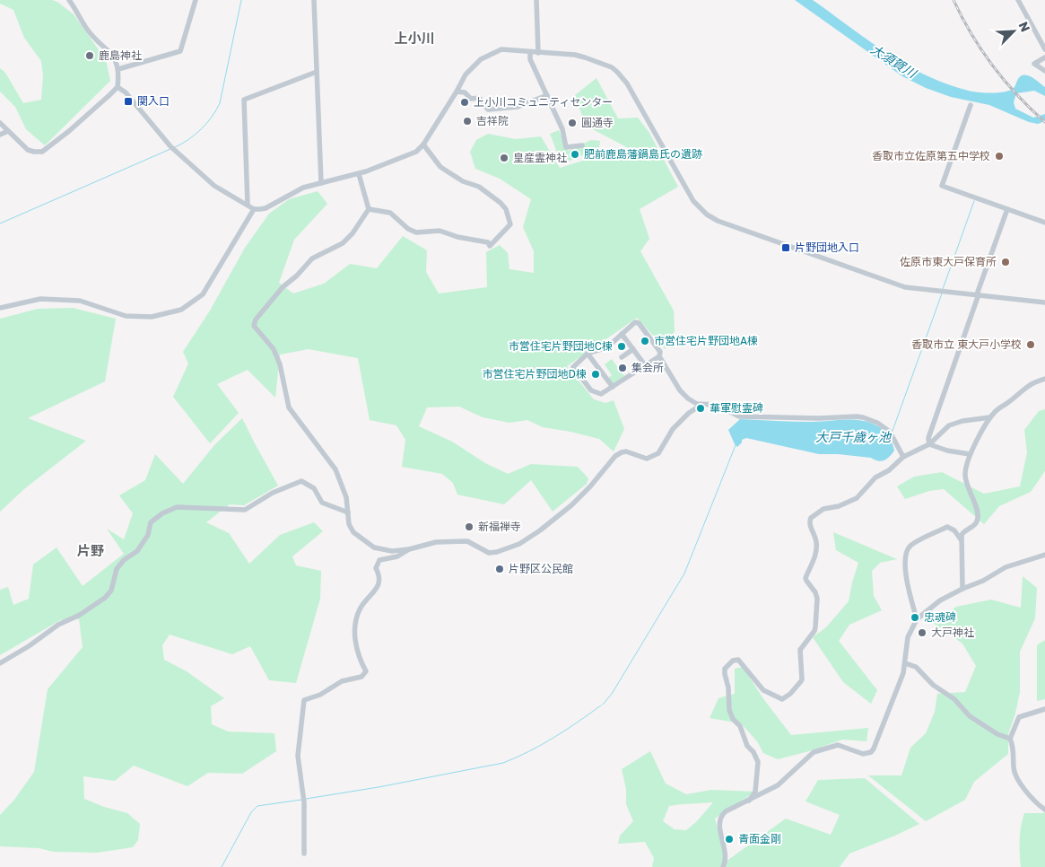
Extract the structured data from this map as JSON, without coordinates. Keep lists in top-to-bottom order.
{
  "districts": ["上小川", "片野"],
  "water": ["大須賀川", "大戸千歳ヶ池"],
  "places": {
    "other": [
      "鹿島神社",
      "上小川コミュニティセンター",
      "吉祥院",
      "圓通寺",
      "肥前鹿島藩鍋島氏の遺跡",
      "香取市立佐原第五中学校",
      "皇産霊神社",
      "佐原市東大戸保育所",
      "市営住宅片野団地A棟",
      "香取市立 東大戸小学校",
      "市営住宅片野団地C棟",
      "集会所",
      "市営住宅片野団地D棟",
      "華軍慰霊碑",
      "新福禅寺",
      "片野区公民館",
      "忠魂碑",
      "大戸神社",
      "青面金剛"
    ],
    "transit": ["関入口", "片野団地入口"]
  },
  "north": "top right"
}
